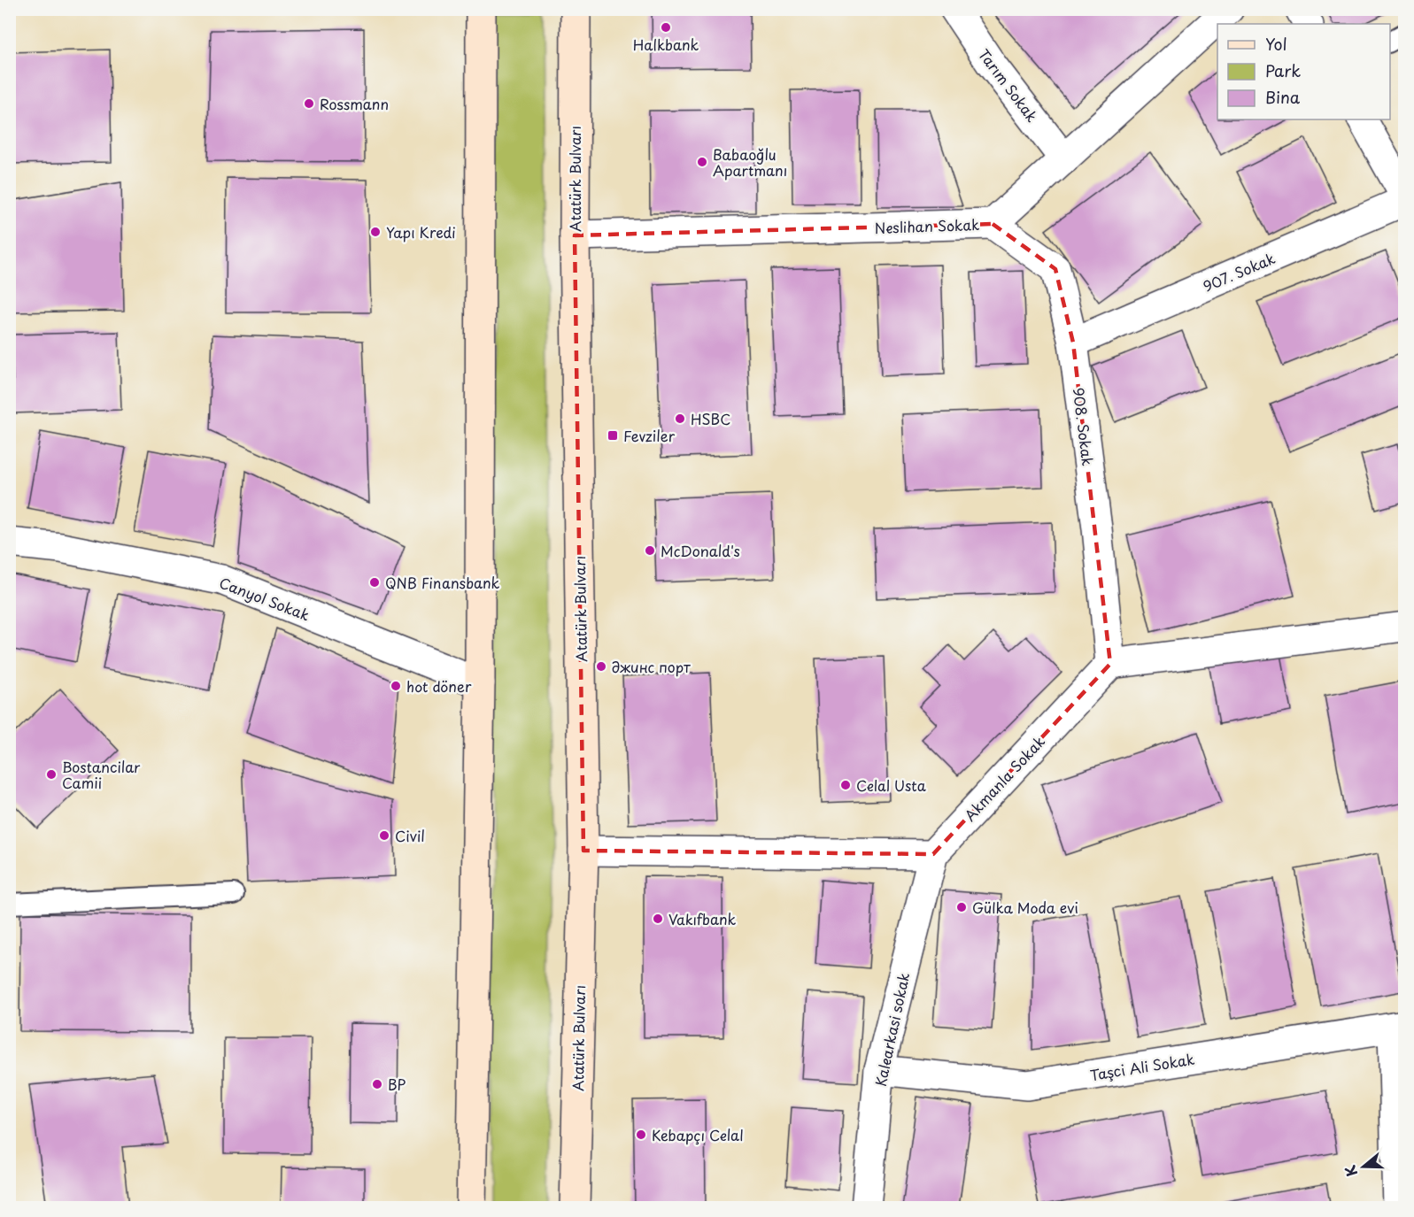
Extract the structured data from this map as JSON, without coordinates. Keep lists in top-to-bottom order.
{
  "streets": {
    "street": [
      "Tarım Sokak",
      "Atatürk Bulvarı",
      "Neslihan Sokak",
      "907. Sokak",
      "908. Sokak",
      "Canyol Sokak",
      "Akmanla Sokak",
      "Kalearkasi sokak",
      "Taşci Ali Sokak"
    ]
  },
  "crossings": [
    ["Tarım Sokak", "Neslihan Sokak"],
    ["Atatürk Bulvarı", "Neslihan Sokak"],
    ["Neslihan Sokak", "908. Sokak"],
    ["907. Sokak", "908. Sokak"],
    ["908. Sokak", "Akmanla Sokak"],
    ["Akmanla Sokak", "Kalearkasi sokak"],
    ["Kalearkasi sokak", "Taşci Ali Sokak"]
  ],
  "places": {
    "other": [
      "Halkbank",
      "Rossmann",
      "Babaoğlu Apartmanı",
      "Yapı Kredi",
      "HSBC",
      "McDonald's",
      "QNB Finansbank",
      "джинс порт",
      "hot döner",
      "Bostancilar Camii",
      "Celal Usta",
      "Civil",
      "Gülka Moda evi",
      "Vakıfbank",
      "BP",
      "Kebapçı Celal"
    ],
    "transit": ["Fevziler"]
  },
  "legend": ["Yol", "Park", "Bina"],
  "north": "left"
}
